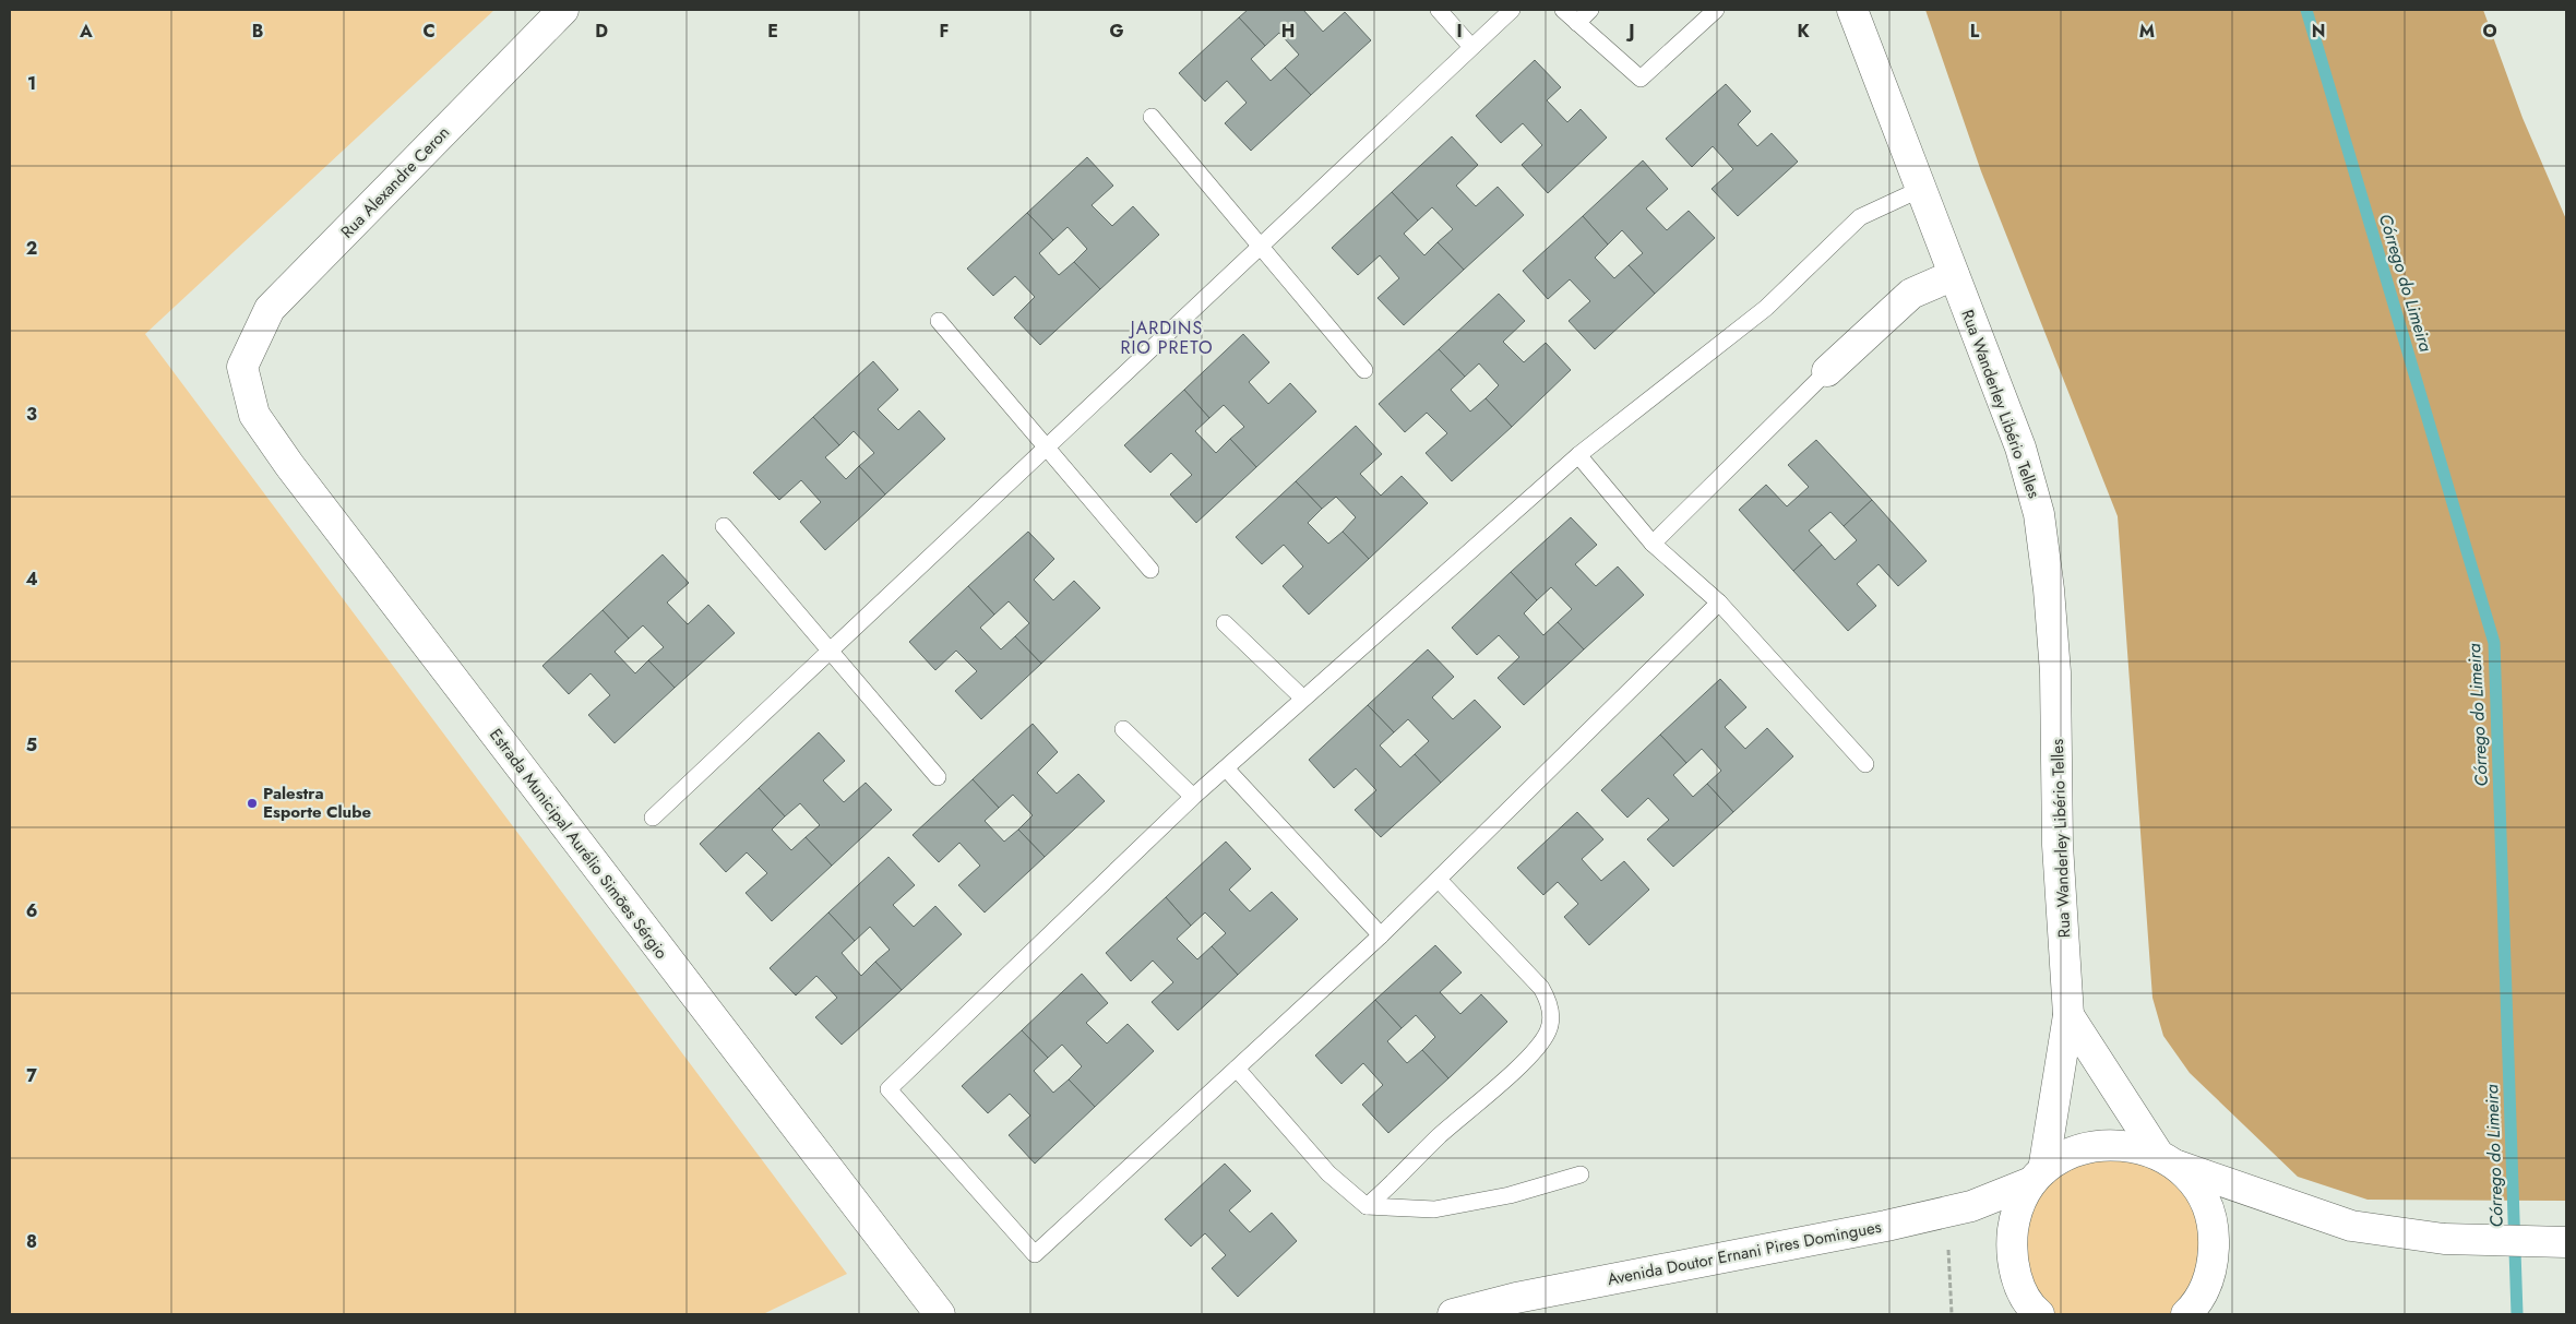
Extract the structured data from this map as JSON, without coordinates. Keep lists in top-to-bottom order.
{
  "streets": {
    "street": [
      "Rua Alexandre Ceron",
      "Rua Wanderley Libério Telles",
      "Estrada Municipal Aurélio Simões Sérgio",
      "Avenida Doutor Ernani Pires Domingues"
    ]
  },
  "crossings": [
    ["Rua Alexandre Ceron", "Estrada Municipal Aurélio Simões Sérgio"],
    ["Rua Wanderley Libério Telles", "Avenida Doutor Ernani Pires Domingues"]
  ],
  "districts": ["JARDINS RIO PRETO"],
  "water": ["Córrego do Limeira"],
  "places": ["Palestra Esporte Clube"],
  "grid": {
    "columns": [
      "A",
      "B",
      "C",
      "D",
      "E",
      "F",
      "G",
      "H",
      "I",
      "J",
      "K",
      "L",
      "M",
      "N",
      "O"
    ],
    "rows": [
      "1",
      "2",
      "3",
      "4",
      "5",
      "6",
      "7",
      "8"
    ]
  }
}
